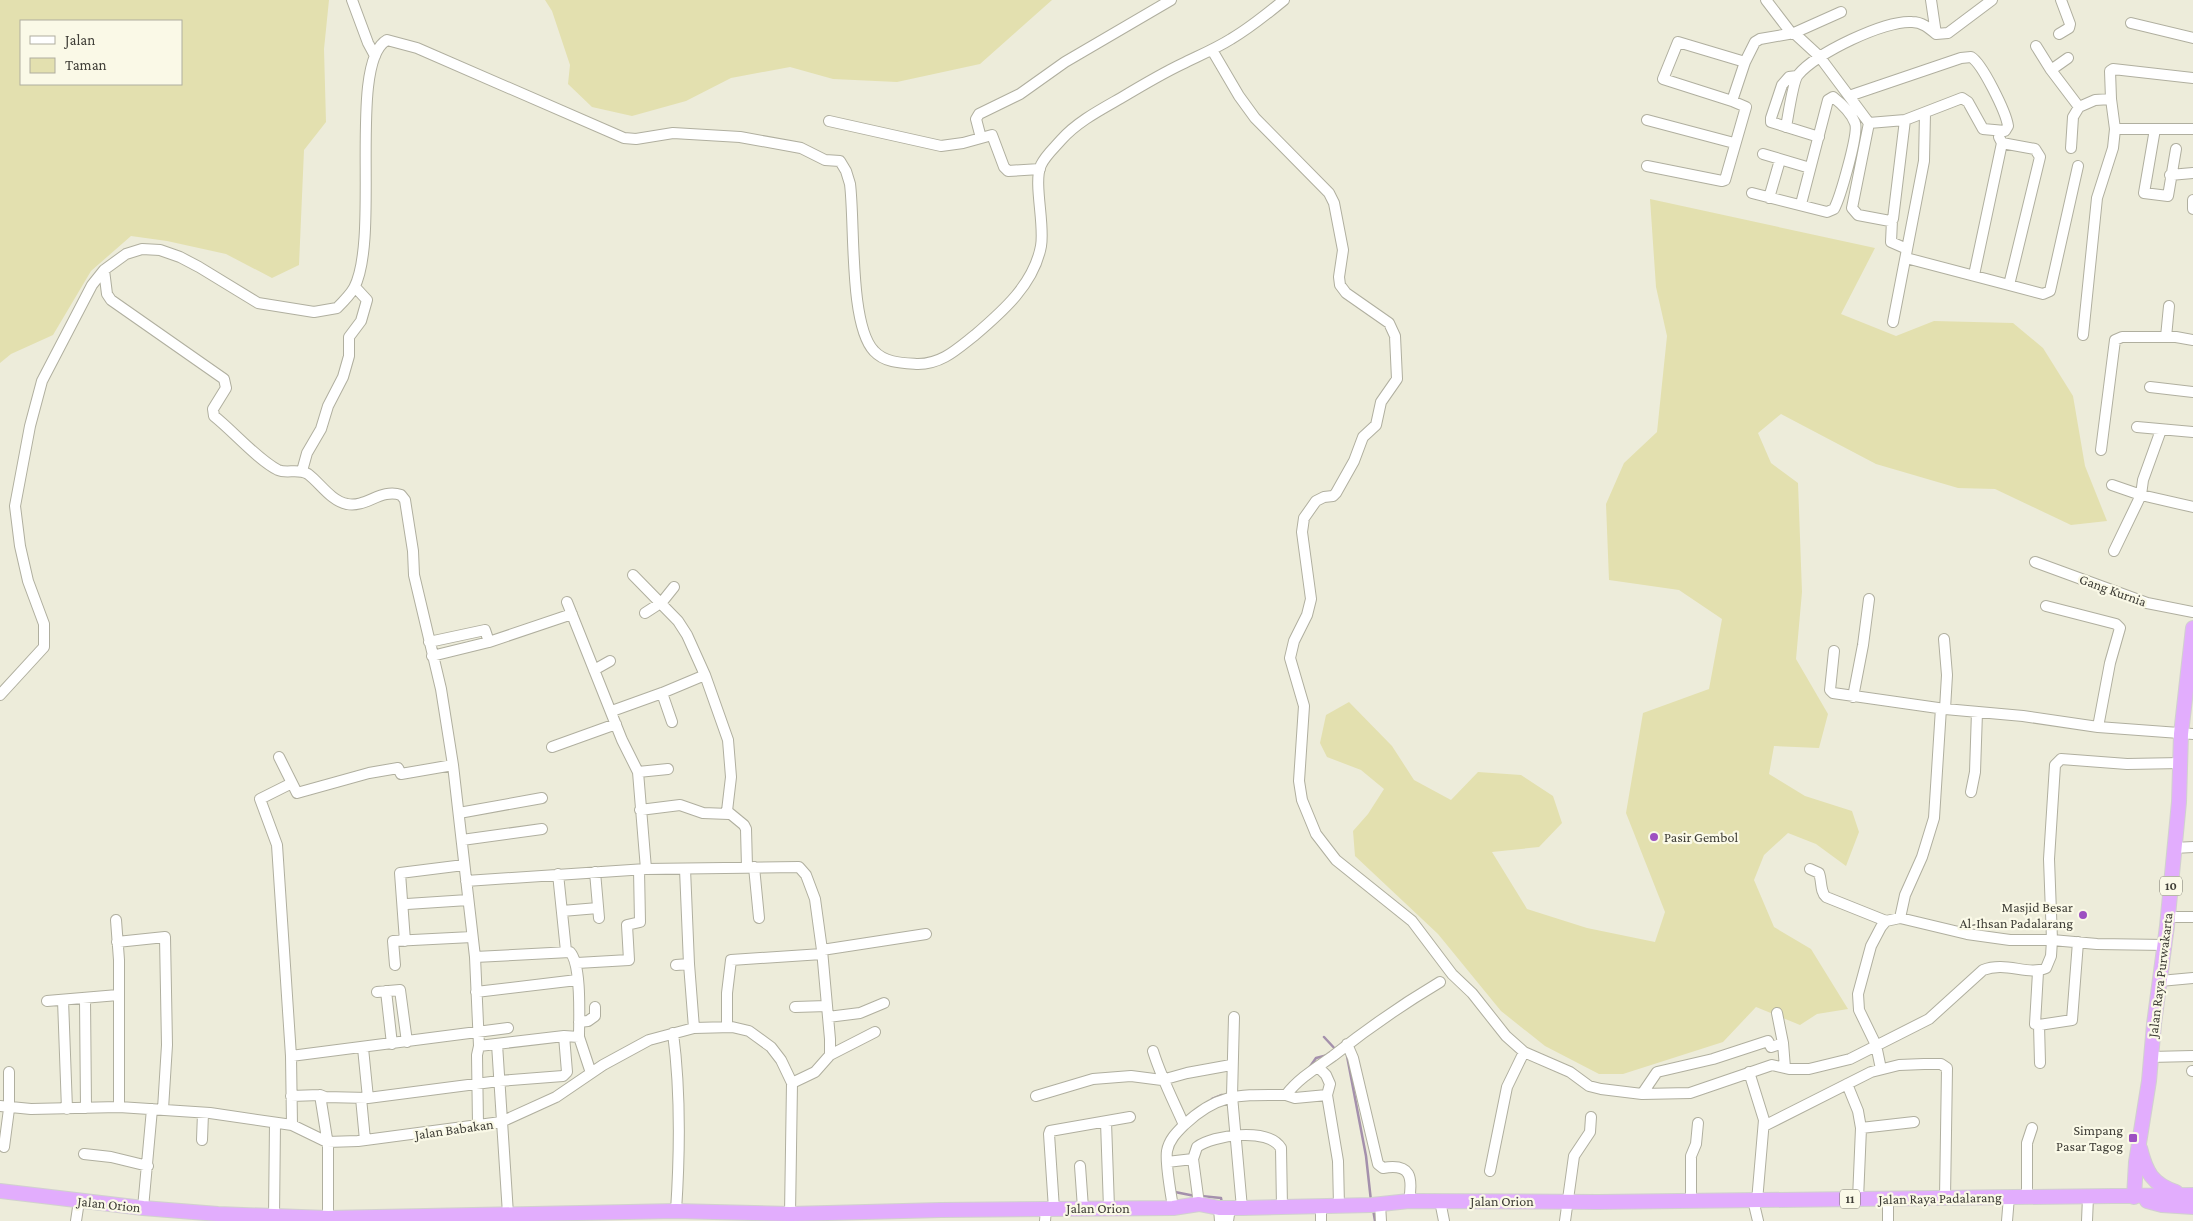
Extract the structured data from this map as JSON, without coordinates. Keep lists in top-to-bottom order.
{
  "streets": {
    "highway": [
      "10",
      "Jalan Raya Purwakarta",
      "Jalan Raya Padalarang",
      "11",
      "Jalan Orion"
    ],
    "street": ["Gang Kurnia", "Jalan Babakan"]
  },
  "crossings": [
    ["Jalan Raya Purwakarta", "Jalan Raya Padalarang"],
    ["Jalan Babakan", "Jalan Orion"],
    ["Jalan Raya Padalarang", "Jalan Orion"]
  ],
  "places": {
    "other": ["Pasir Gembol", "Masjid Besar Al-Ihsan Padalarang"],
    "transit": ["Simpang Pasar Tagog"]
  },
  "legend": ["Jalan", "Taman"]
}
